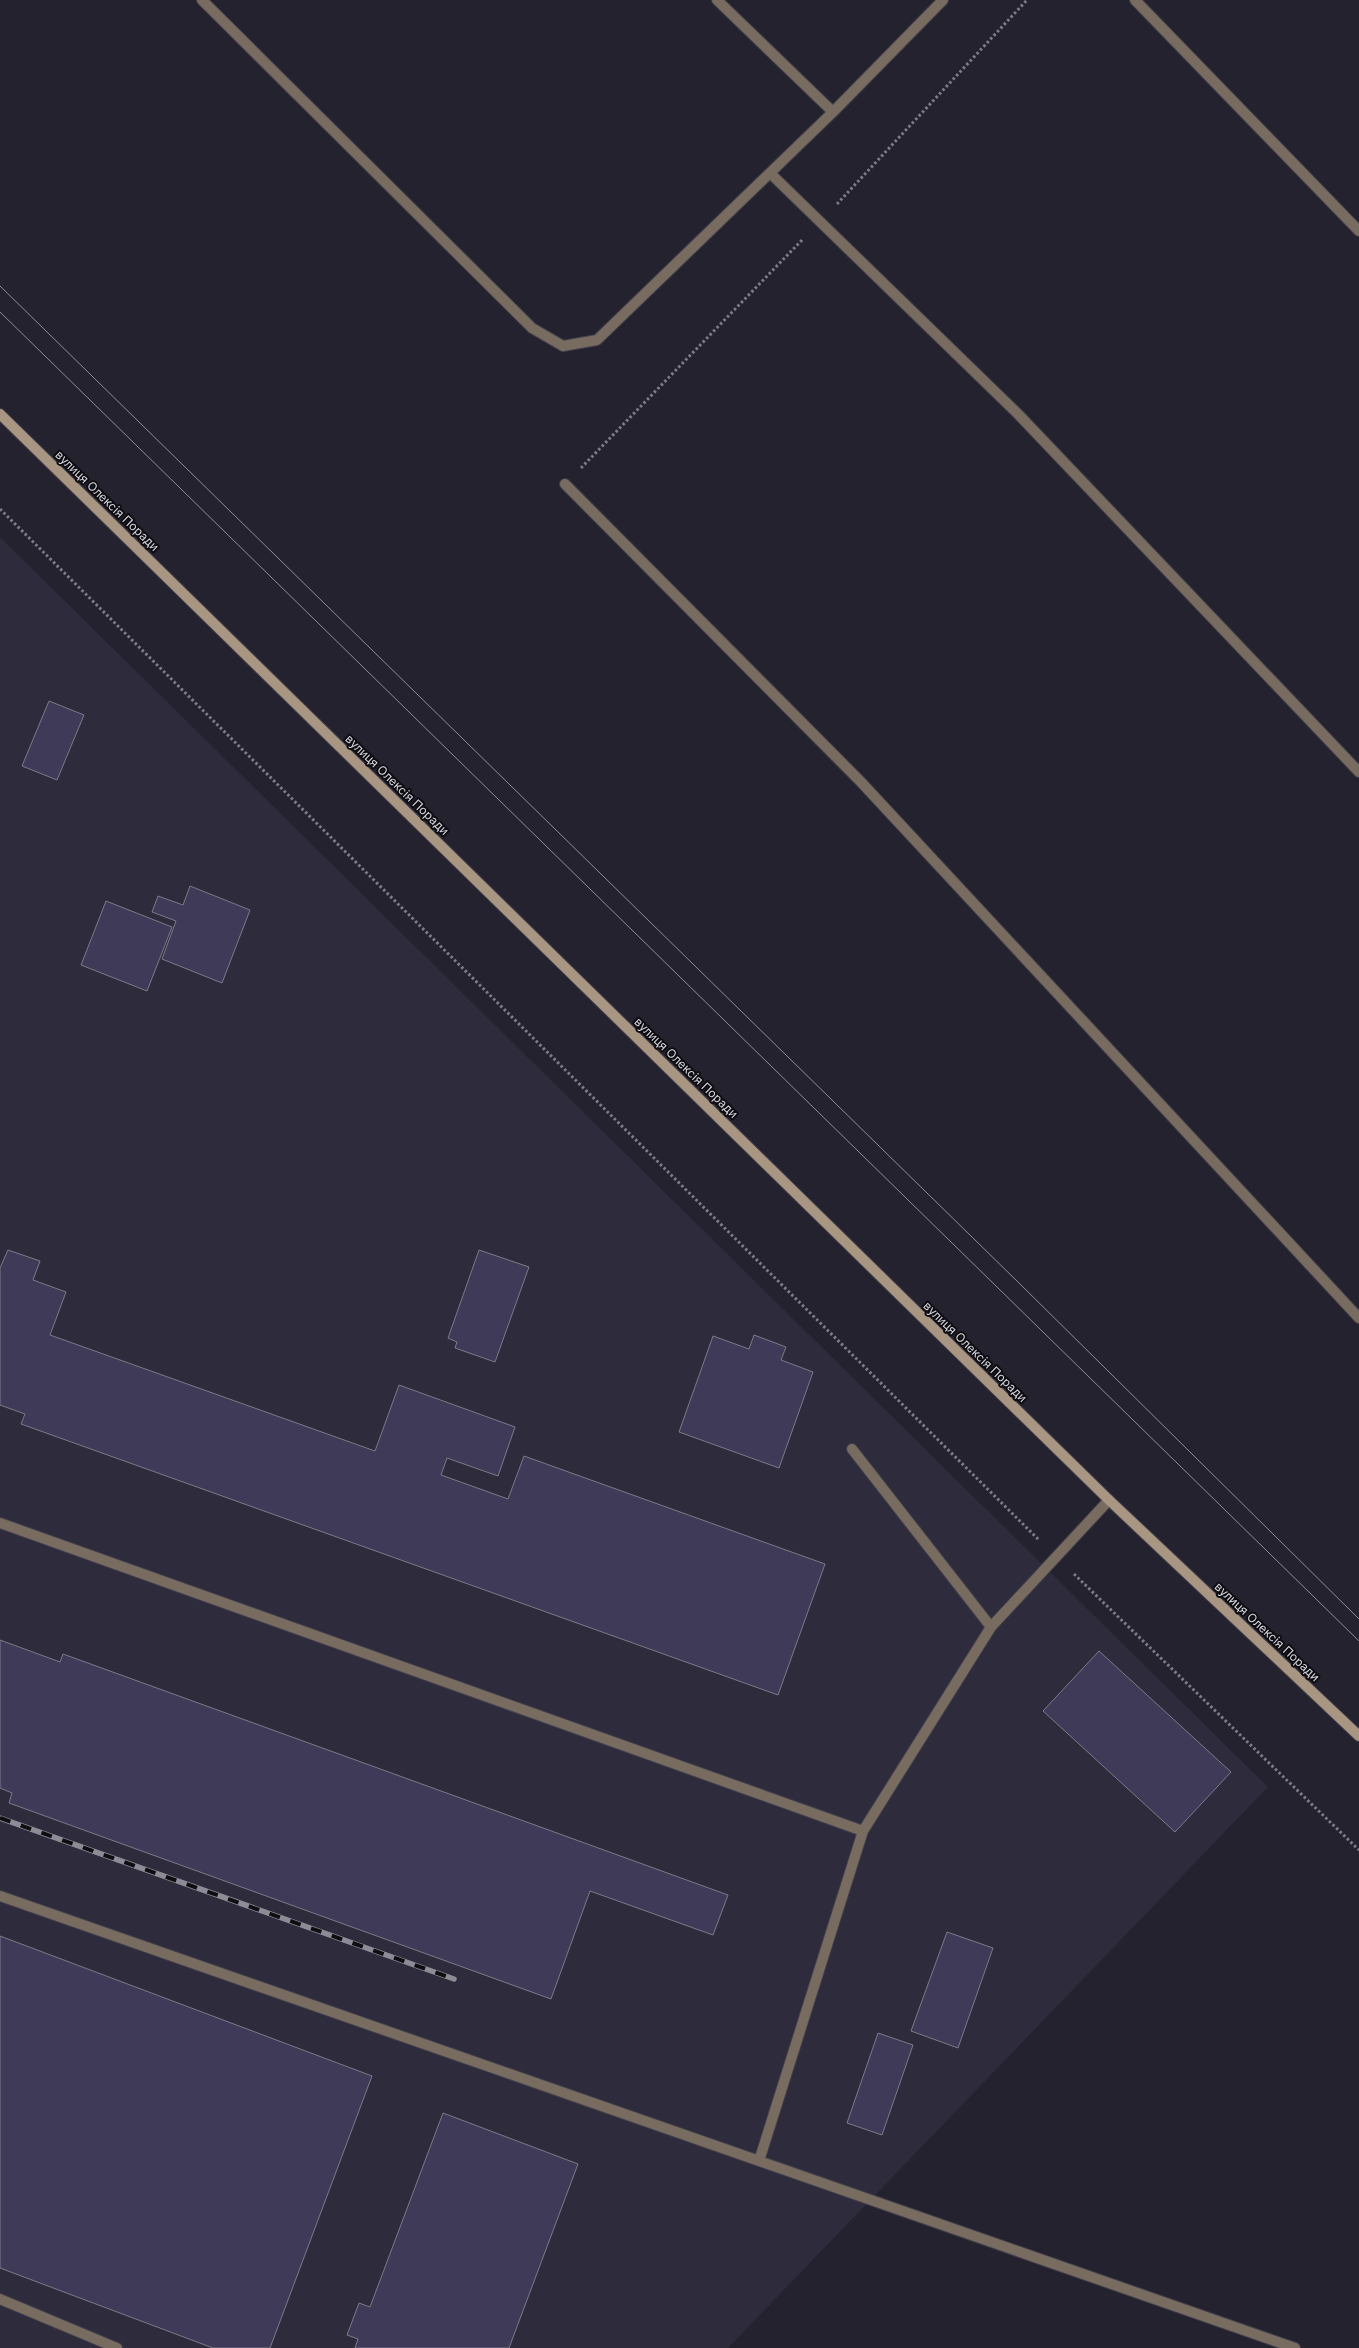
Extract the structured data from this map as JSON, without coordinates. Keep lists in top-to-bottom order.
{
  "streets": {
    "main road": ["вулиця Олексія Поради"]
  }
}
